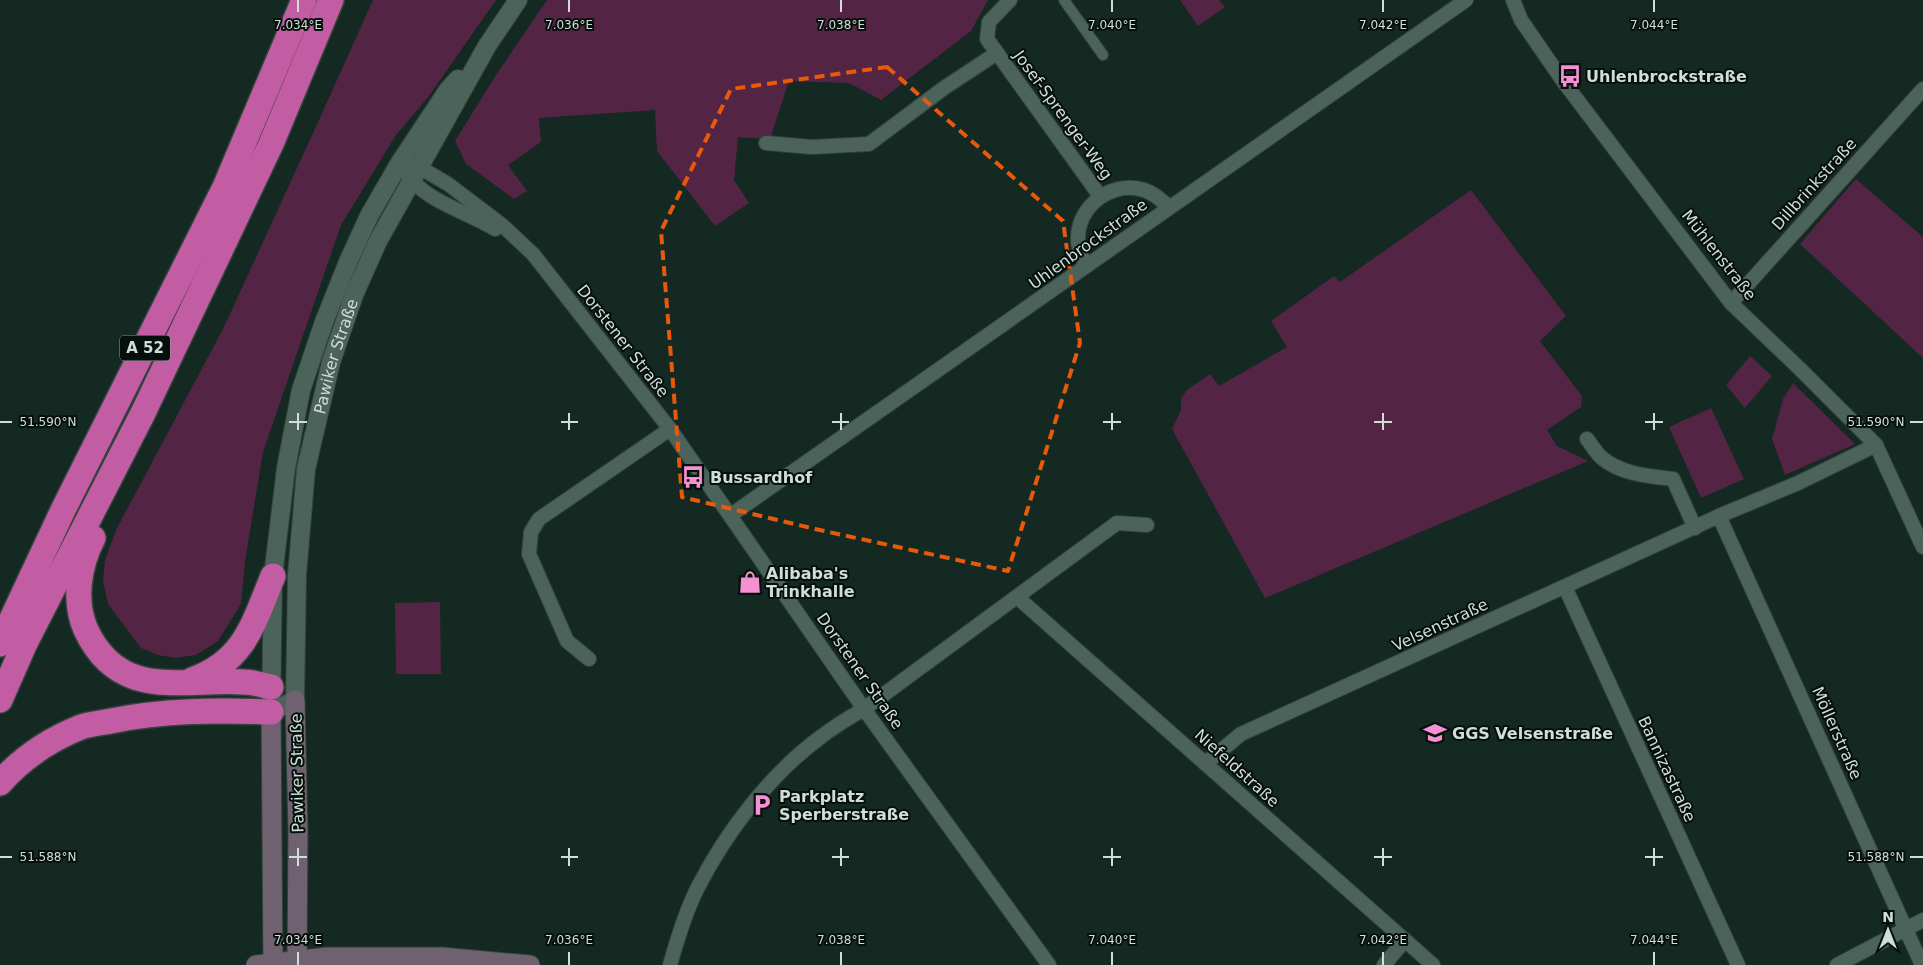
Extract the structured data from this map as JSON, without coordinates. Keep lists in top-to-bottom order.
{
  "streets": {
    "highway": ["A 52"],
    "main road": ["Pawiker Straße"],
    "street": [
      "Josef-Sprenger-Weg",
      "Dillbrinkstraße",
      "Uhlenbrockstraße",
      "Mühlenstraße",
      "Dorstener Straße",
      "Velsenstraße",
      "Möllerstraße",
      "Niefeldstraße",
      "Bannizastraße"
    ]
  },
  "crossings": [
    ["Josef-Sprenger-Weg", "Uhlenbrockstraße"],
    ["Dillbrinkstraße", "Mühlenstraße"],
    ["Uhlenbrockstraße", "Dorstener Straße"],
    ["Mühlenstraße", "Velsenstraße"],
    ["Dorstener Straße", "Pawiker Straße"],
    ["Velsenstraße", "Möllerstraße"],
    ["Velsenstraße", "Niefeldstraße"],
    ["Velsenstraße", "Bannizastraße"]
  ],
  "places": {
    "bus stop": ["Uhlenbrockstraße", "Bussardhof"],
    "shop": ["Alibaba's Trinkhalle"],
    "school or university": ["GGS Velsenstraße"],
    "parking": ["Parkplatz Sperberstraße"]
  },
  "north": "top",
  "coordinates": [
    "7.034°E",
    "7.036°E",
    "7.038°E",
    "7.040°E",
    "7.042°E",
    "7.044°E",
    "51.590°N",
    "51.588°N"
  ]
}
